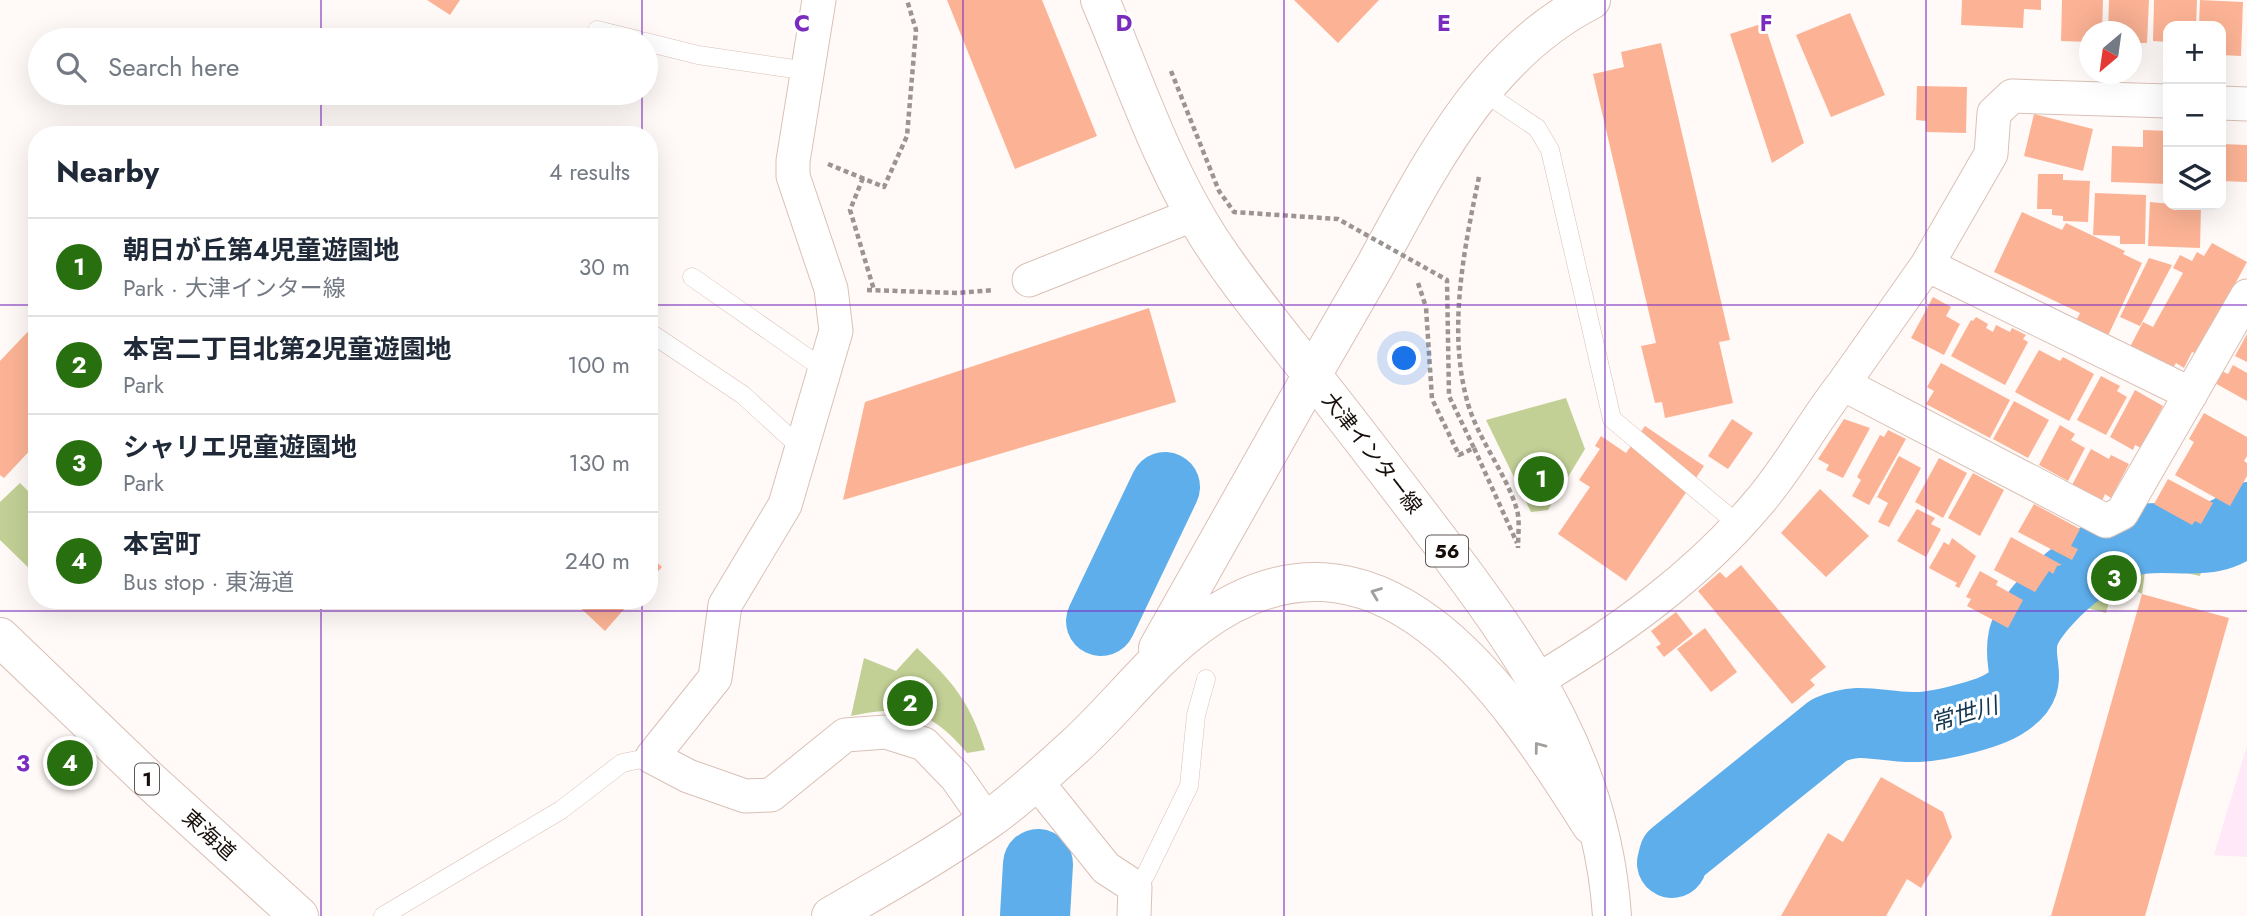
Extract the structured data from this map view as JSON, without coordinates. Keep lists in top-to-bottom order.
{
  "streets": {
    "main road": [
      "大津インター線",
      "56",
      "1",
      "東海道"
    ]
  },
  "water": ["常世川"],
  "north": "bottom left",
  "page": {
    "map_buttons": ["+", "−"],
    "search": "Search here",
    "heading": ["Nearby", "4 results"],
    "list": [
      {
        "mark": "1",
        "name": "朝日が丘第４児童遊園地",
        "note": "Park · 大津インター線",
        "value": "30 m"
      },
      {
        "mark": "2",
        "name": "本宮二丁目北第２児童遊園地",
        "note": "Park",
        "value": "100 m"
      },
      {
        "mark": "3",
        "name": "シャリエ児童遊園地",
        "note": "Park",
        "value": "130 m"
      },
      {
        "mark": "4",
        "name": "本宮町",
        "note": "Bus stop · 東海道",
        "value": "240 m"
      }
    ],
    "pins": [
      "1",
      "3",
      "2",
      "4"
    ]
  },
  "grid": {
    "columns": [
      "C",
      "D",
      "E",
      "F"
    ],
    "rows": ["3"]
  }
}
